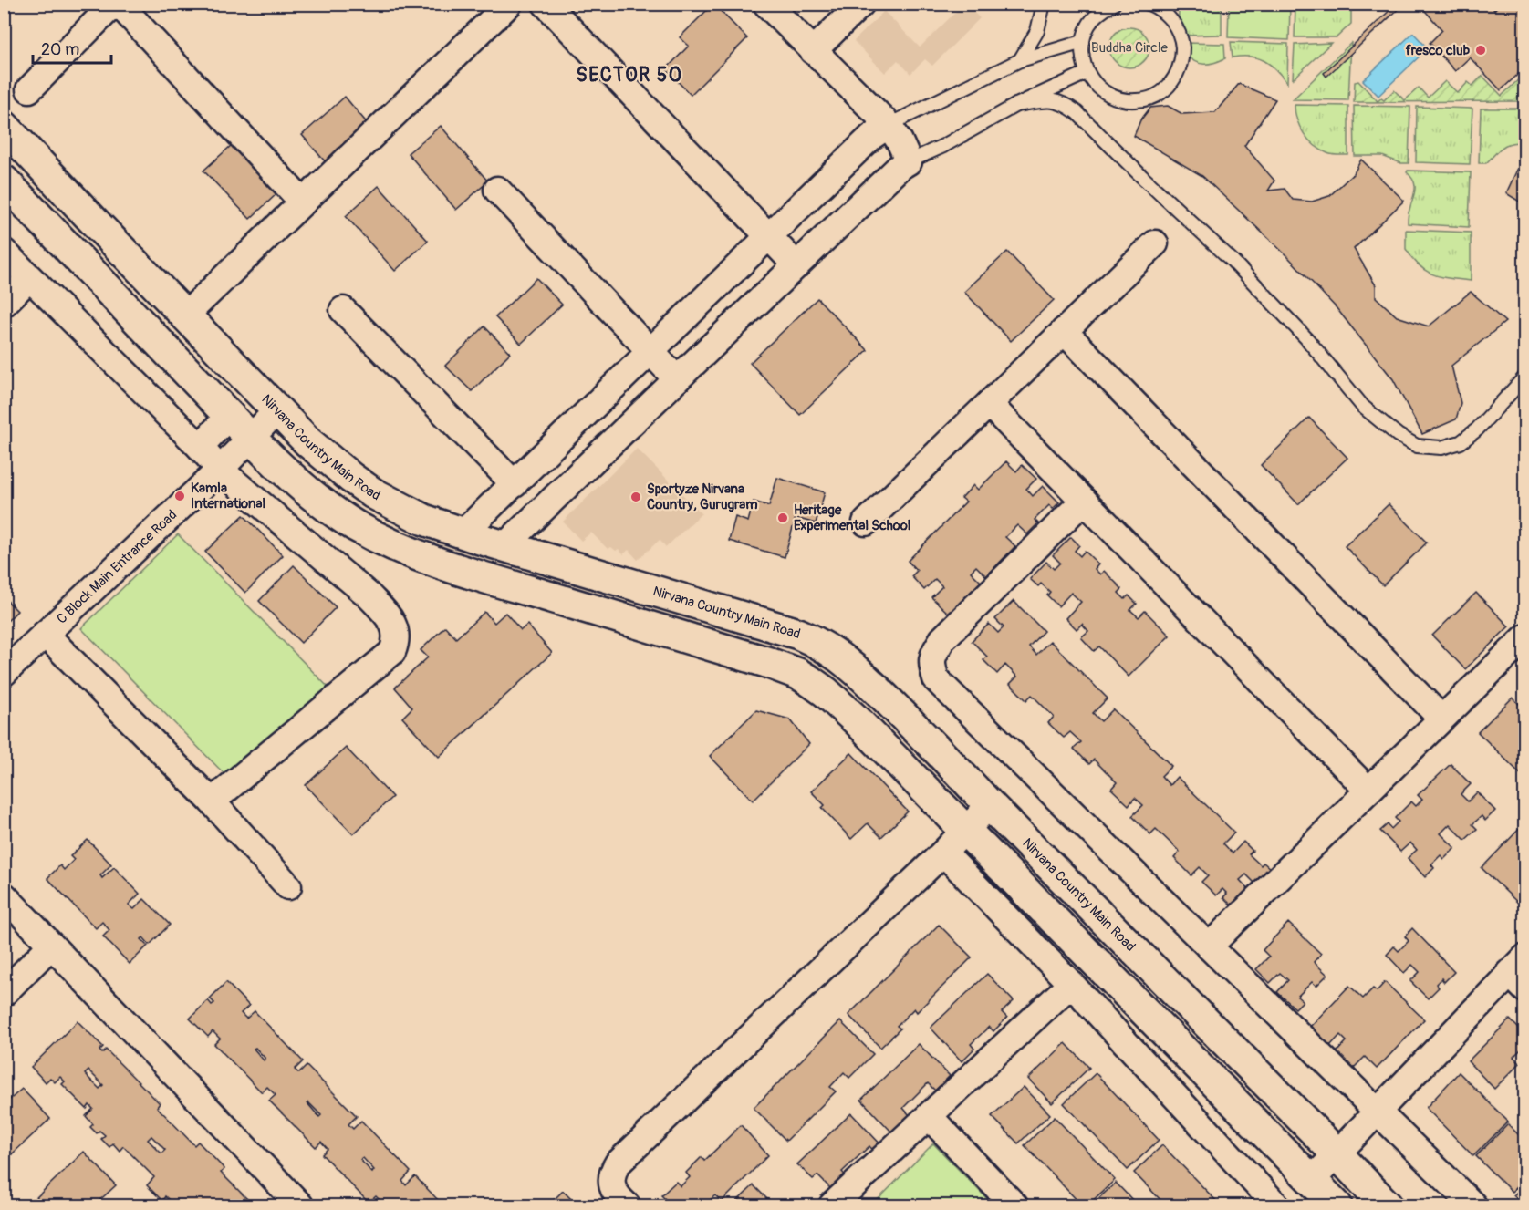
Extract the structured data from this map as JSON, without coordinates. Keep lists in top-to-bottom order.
{
  "streets": {
    "street": ["Nirvana Country Main Road", "C Block Main Entrance Road"]
  },
  "crossings": [
    ["Nirvana Country Main Road", "C Block Main Entrance Road"]
  ],
  "districts": ["SECTOR 50"],
  "parks": ["Buddha Circle"],
  "places": [
    "fresco club",
    "Kamla International",
    "Sportyze Nirvana Country, Gurugram",
    "Heritage Experimental School"
  ],
  "scale_bar": "20 m"
}
